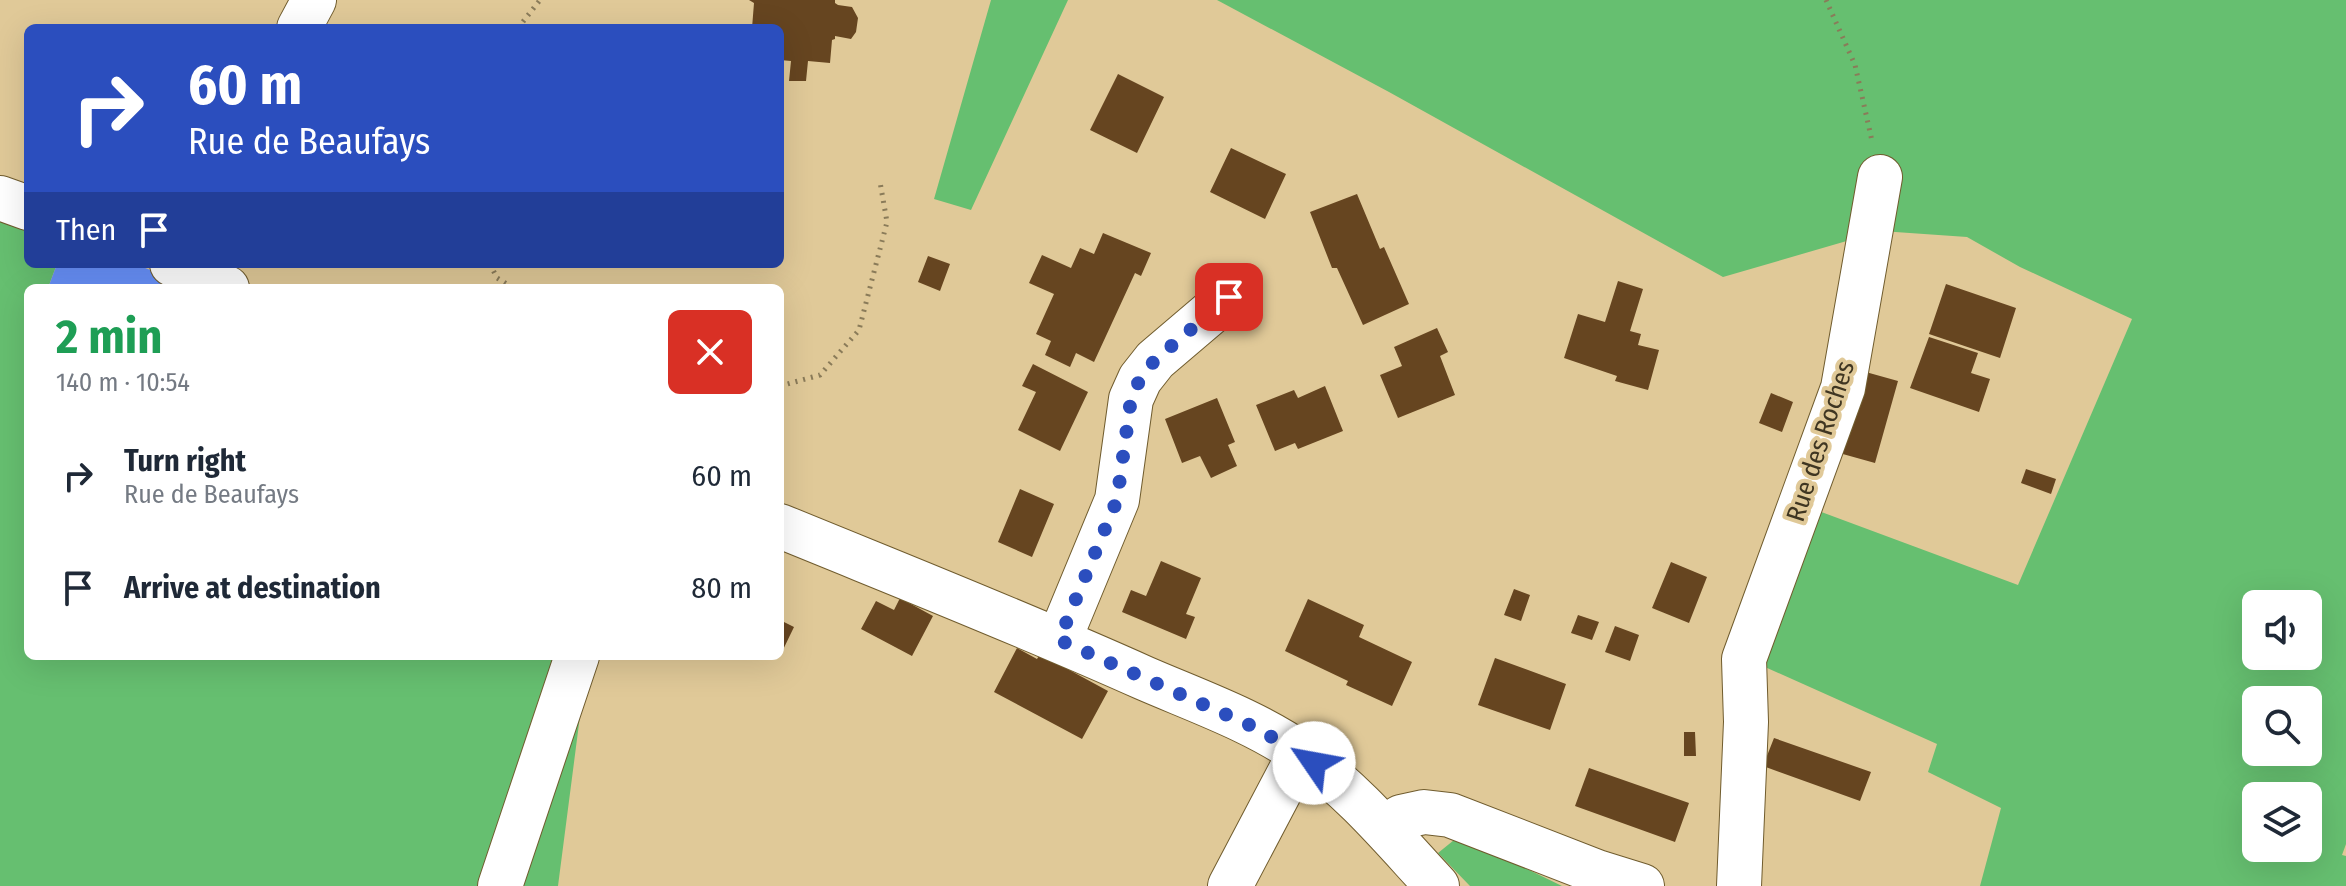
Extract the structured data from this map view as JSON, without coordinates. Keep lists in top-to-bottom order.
{
  "streets": {
    "street": ["Rue des Roches"]
  },
  "page": {
    "turn": ["60 m", "Rue de Beaufays"],
    "then": "Then",
    "heading": ["2 min", "140 m · 10:54"],
    "list": [
      {
        "name": "Turn right",
        "note": "Rue de Beaufays",
        "value": "60 m"
      },
      {
        "name": "Arrive at destination",
        "value": "80 m"
      }
    ]
  }
}
